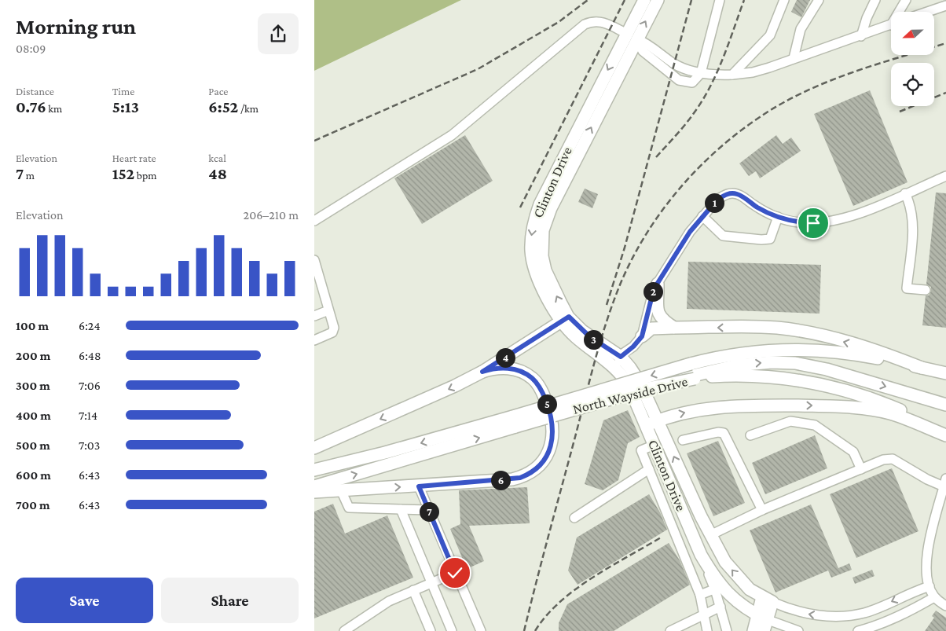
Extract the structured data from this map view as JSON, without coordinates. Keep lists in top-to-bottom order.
{
  "streets": {
    "main road": ["Clinton Drive", "North Wayside Drive"]
  },
  "north": "left",
  "page": {
    "heading": ["Morning run", "08:09"],
    "stats": [
      ["Distance", "0.76 km"],
      ["Time", "5:13"],
      ["Pace", "6:52 /km"],
      ["Elevation", "7 m"],
      ["Heart rate", "152 bpm"],
      ["kcal", "48"]
    ],
    "pins": [
      "1",
      "2",
      "3",
      "4",
      "5",
      "6",
      "7"
    ],
    "chart": ["Elevation", "206–210 m"],
    "list": [
      {
        "name": "100 m",
        "note": "6:24"
      },
      {
        "name": "200 m",
        "note": "6:48"
      },
      {
        "name": "300 m",
        "note": "7:06"
      },
      {
        "name": "400 m",
        "note": "7:14"
      },
      {
        "name": "500 m",
        "note": "7:03"
      },
      {
        "name": "600 m",
        "note": "6:43"
      },
      {
        "name": "700 m",
        "note": "6:43"
      }
    ],
    "buttons": ["Save", "Share"]
  }
}
